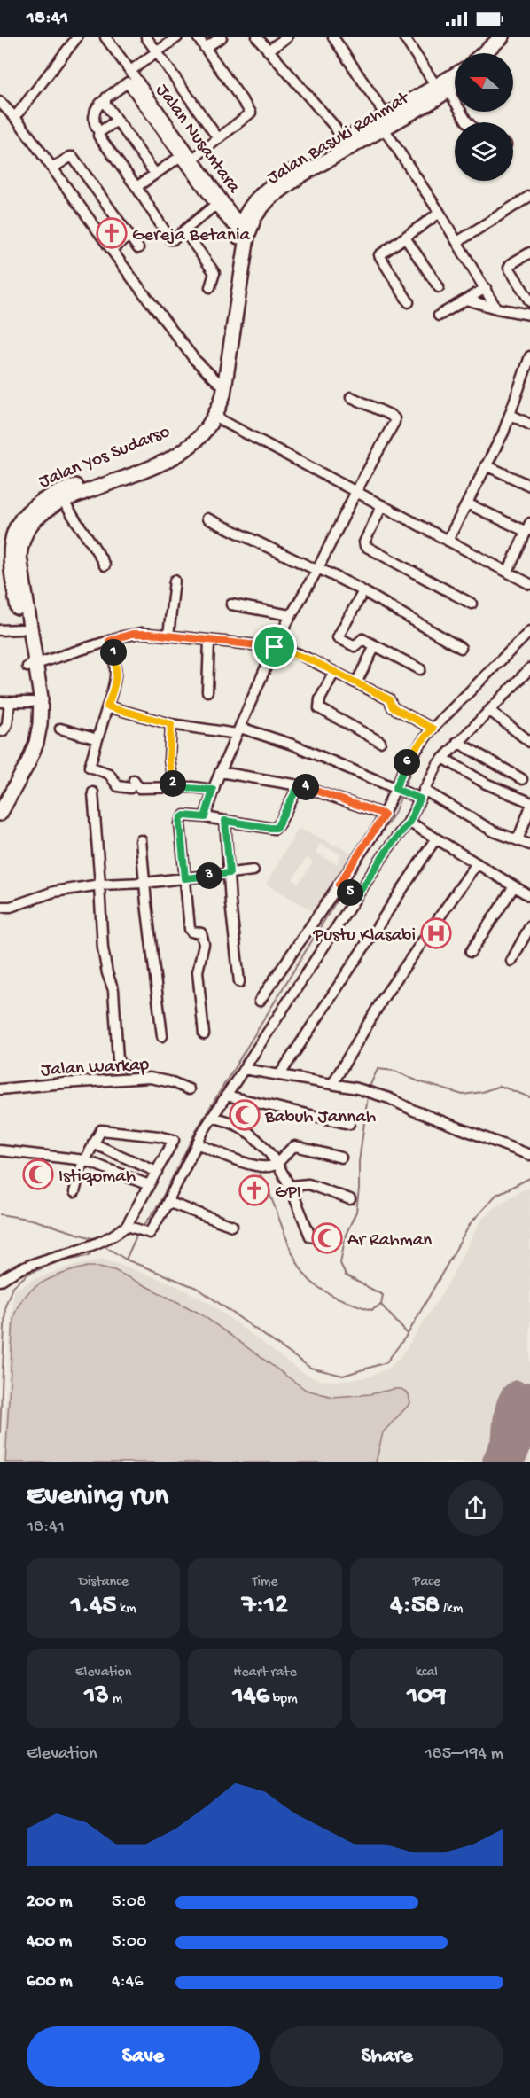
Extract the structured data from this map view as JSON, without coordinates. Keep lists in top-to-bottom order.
{
  "streets": {
    "highway": ["Jalan Basuki Rahmat", "Jalan Yos Sudarso"],
    "street": ["Jalan Nusantara", "Jalan Warkap"]
  },
  "crossings": [
    ["Jalan Basuki Rahmat", "Jalan Yos Sudarso"],
    ["Jalan Nusantara", "Jalan Yos Sudarso"]
  ],
  "places": {
    "church": ["Gereja Betania", "GPI"],
    "hospital": ["Pustu Klasabi"],
    "mosque": ["Babuh Jannah", "Istiqomah", "Ar Rahman"]
  },
  "north": "left",
  "page": {
    "status": "18:41",
    "pins": [
      "1",
      "6",
      "2",
      "4",
      "3",
      "5"
    ],
    "heading": ["Evening run", "18:41"],
    "stats": [
      ["Distance", "1.45 km"],
      ["Time", "7:12"],
      ["Pace", "4:58 /km"],
      ["Elevation", "13 m"],
      ["Heart rate", "146 bpm"],
      ["kcal", "109"]
    ],
    "chart": ["Elevation", "185–194 m"],
    "list": [
      {
        "name": "200 m",
        "note": "5:08"
      },
      {
        "name": "400 m",
        "note": "5:00"
      },
      {
        "name": "600 m",
        "note": "4:46"
      }
    ],
    "buttons": ["Save", "Share"]
  }
}
